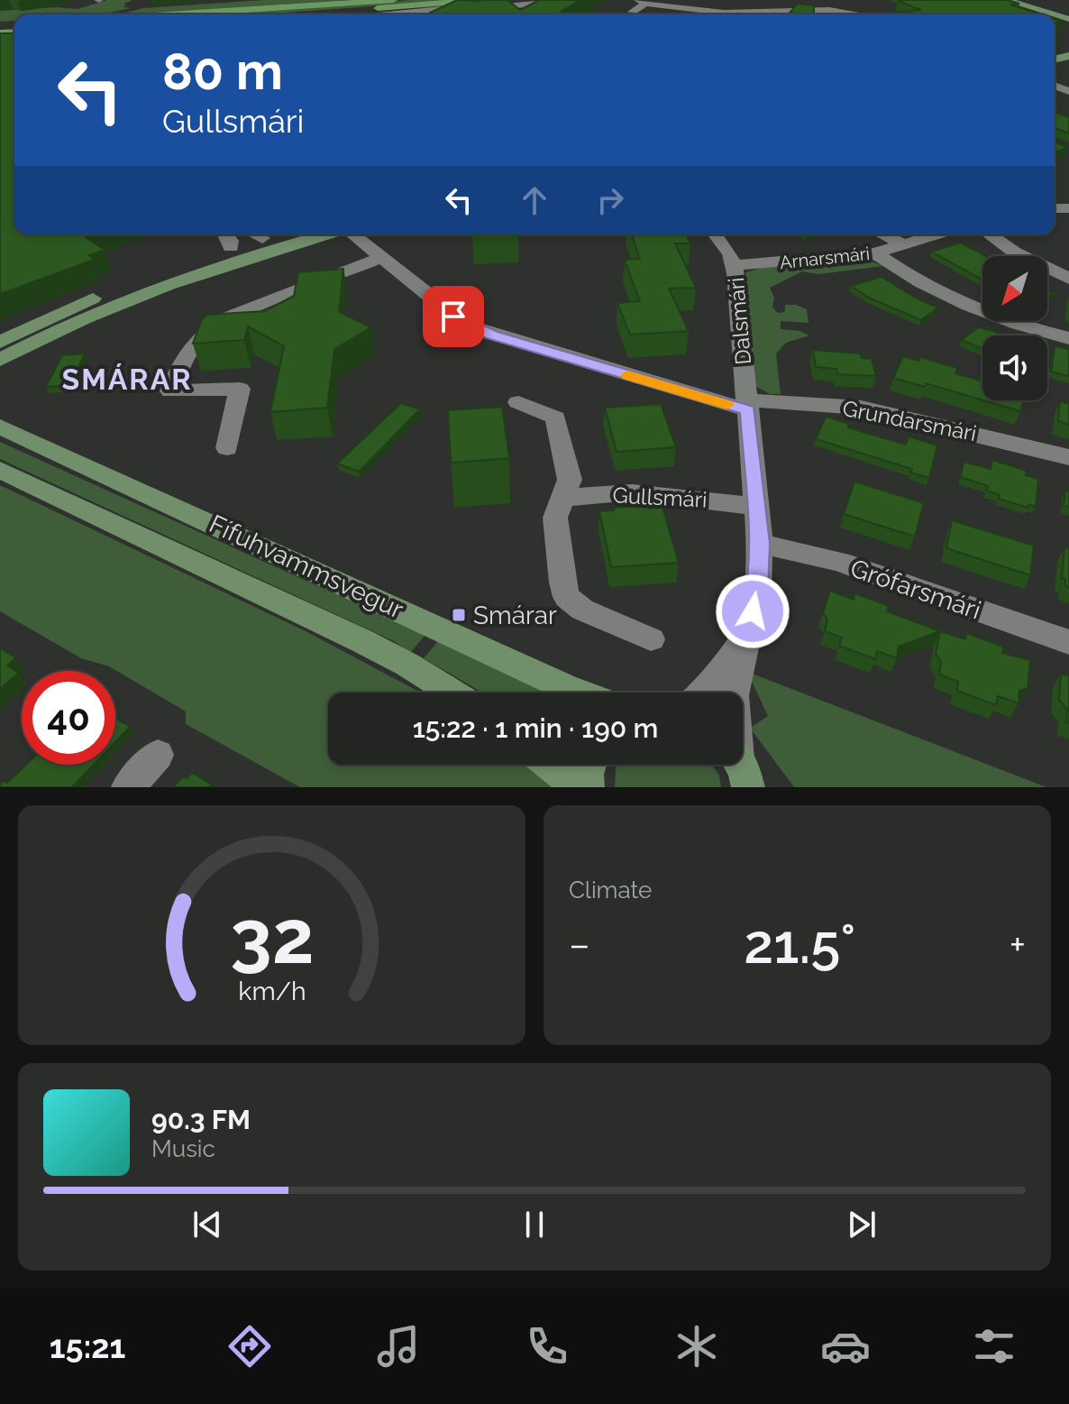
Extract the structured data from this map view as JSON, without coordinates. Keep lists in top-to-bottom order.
{
  "streets": {
    "main road": ["Fífuhvammsvegur"],
    "street": [
      "Arnarsmári",
      "Dalsmári",
      "Grundarsmári",
      "Gullsmári",
      "Grófarsmári"
    ]
  },
  "crossings": [
    ["Arnarsmári", "Dalsmári"],
    ["Dalsmári", "Grundarsmári"],
    ["Dalsmári", "Gullsmári"],
    ["Dalsmári", "Grófarsmári"]
  ],
  "districts": ["SMÁRAR"],
  "places": {
    "transit": ["Smárar"]
  },
  "north": "bottom left",
  "page": {
    "turn": ["80 m", "Gullsmári"],
    "limit": "40",
    "trip": "15:22 · 1 min · 190 m",
    "tile": "Climate",
    "heat": ["−", "21.5°", "+"],
    "song": ["90.3 FM", "Music"],
    "tabs": "15:21",
    "gauge": ["32", "km/h"]
  }
}
